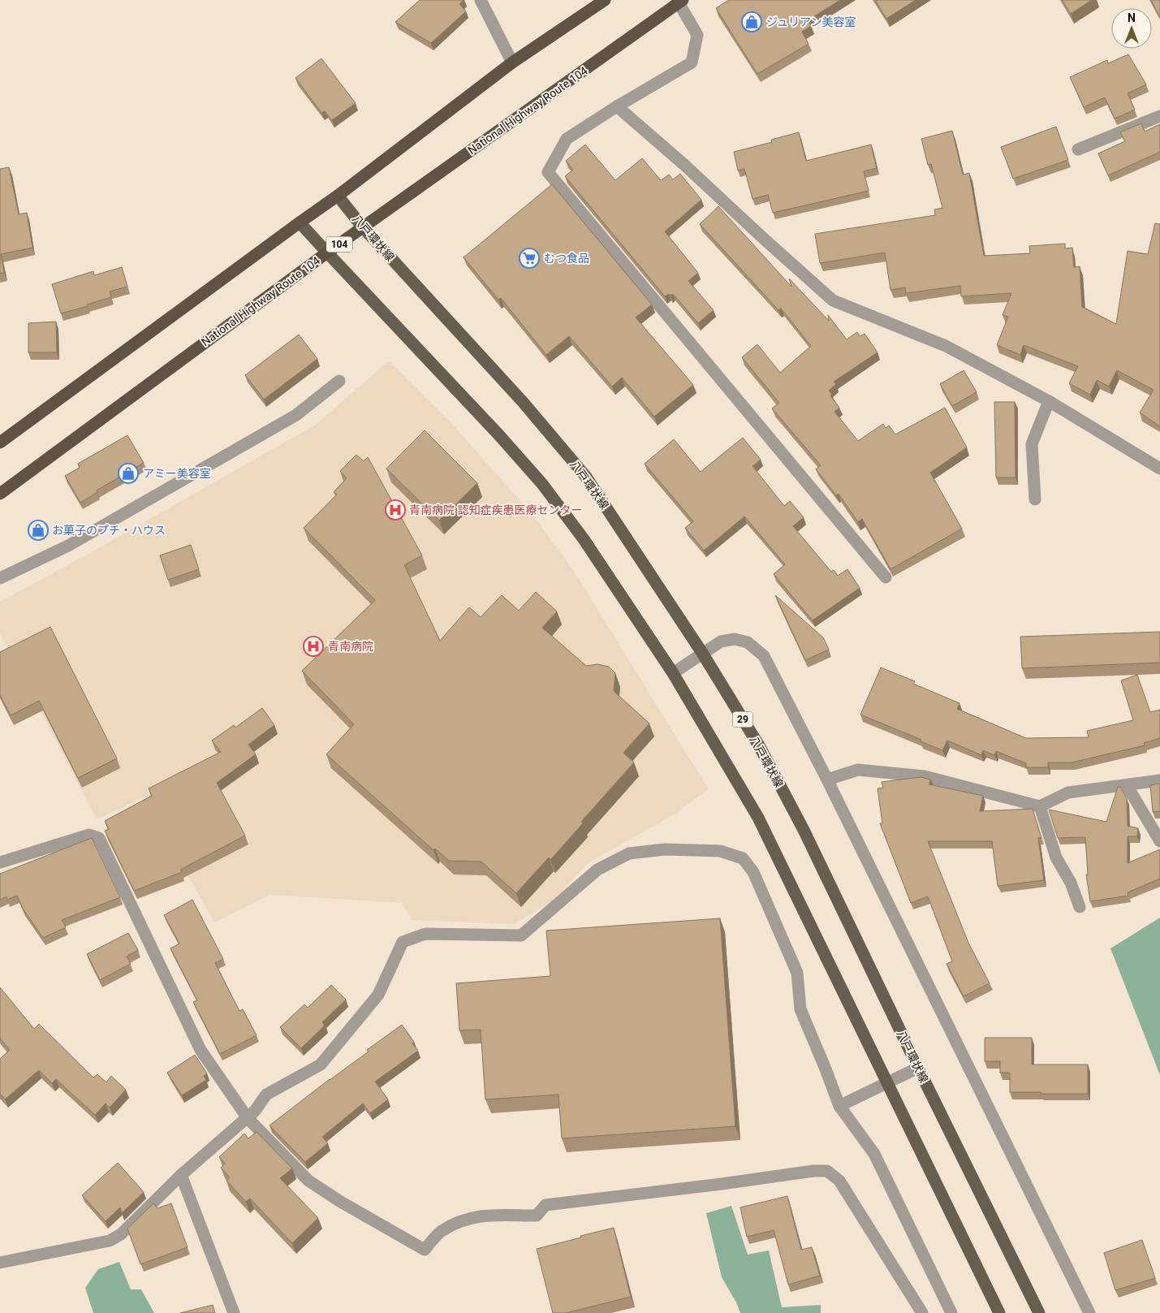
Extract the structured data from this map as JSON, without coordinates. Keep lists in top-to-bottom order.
{
  "streets": {
    "highway": ["National Highway Route 104", "104"],
    "main road": ["八戸環状線", "29"]
  },
  "crossings": [
    ["National Highway Route 104", "八戸環状線"]
  ],
  "places": {
    "shop": ["ジュリアン美容室", "アミー美容室", "お菓子のプチ・ハウス"],
    "supermarket": ["むつ食品"],
    "hospital": ["青南病院 認知症疾患医療センター", "青南病院"]
  },
  "north": "top"
}
